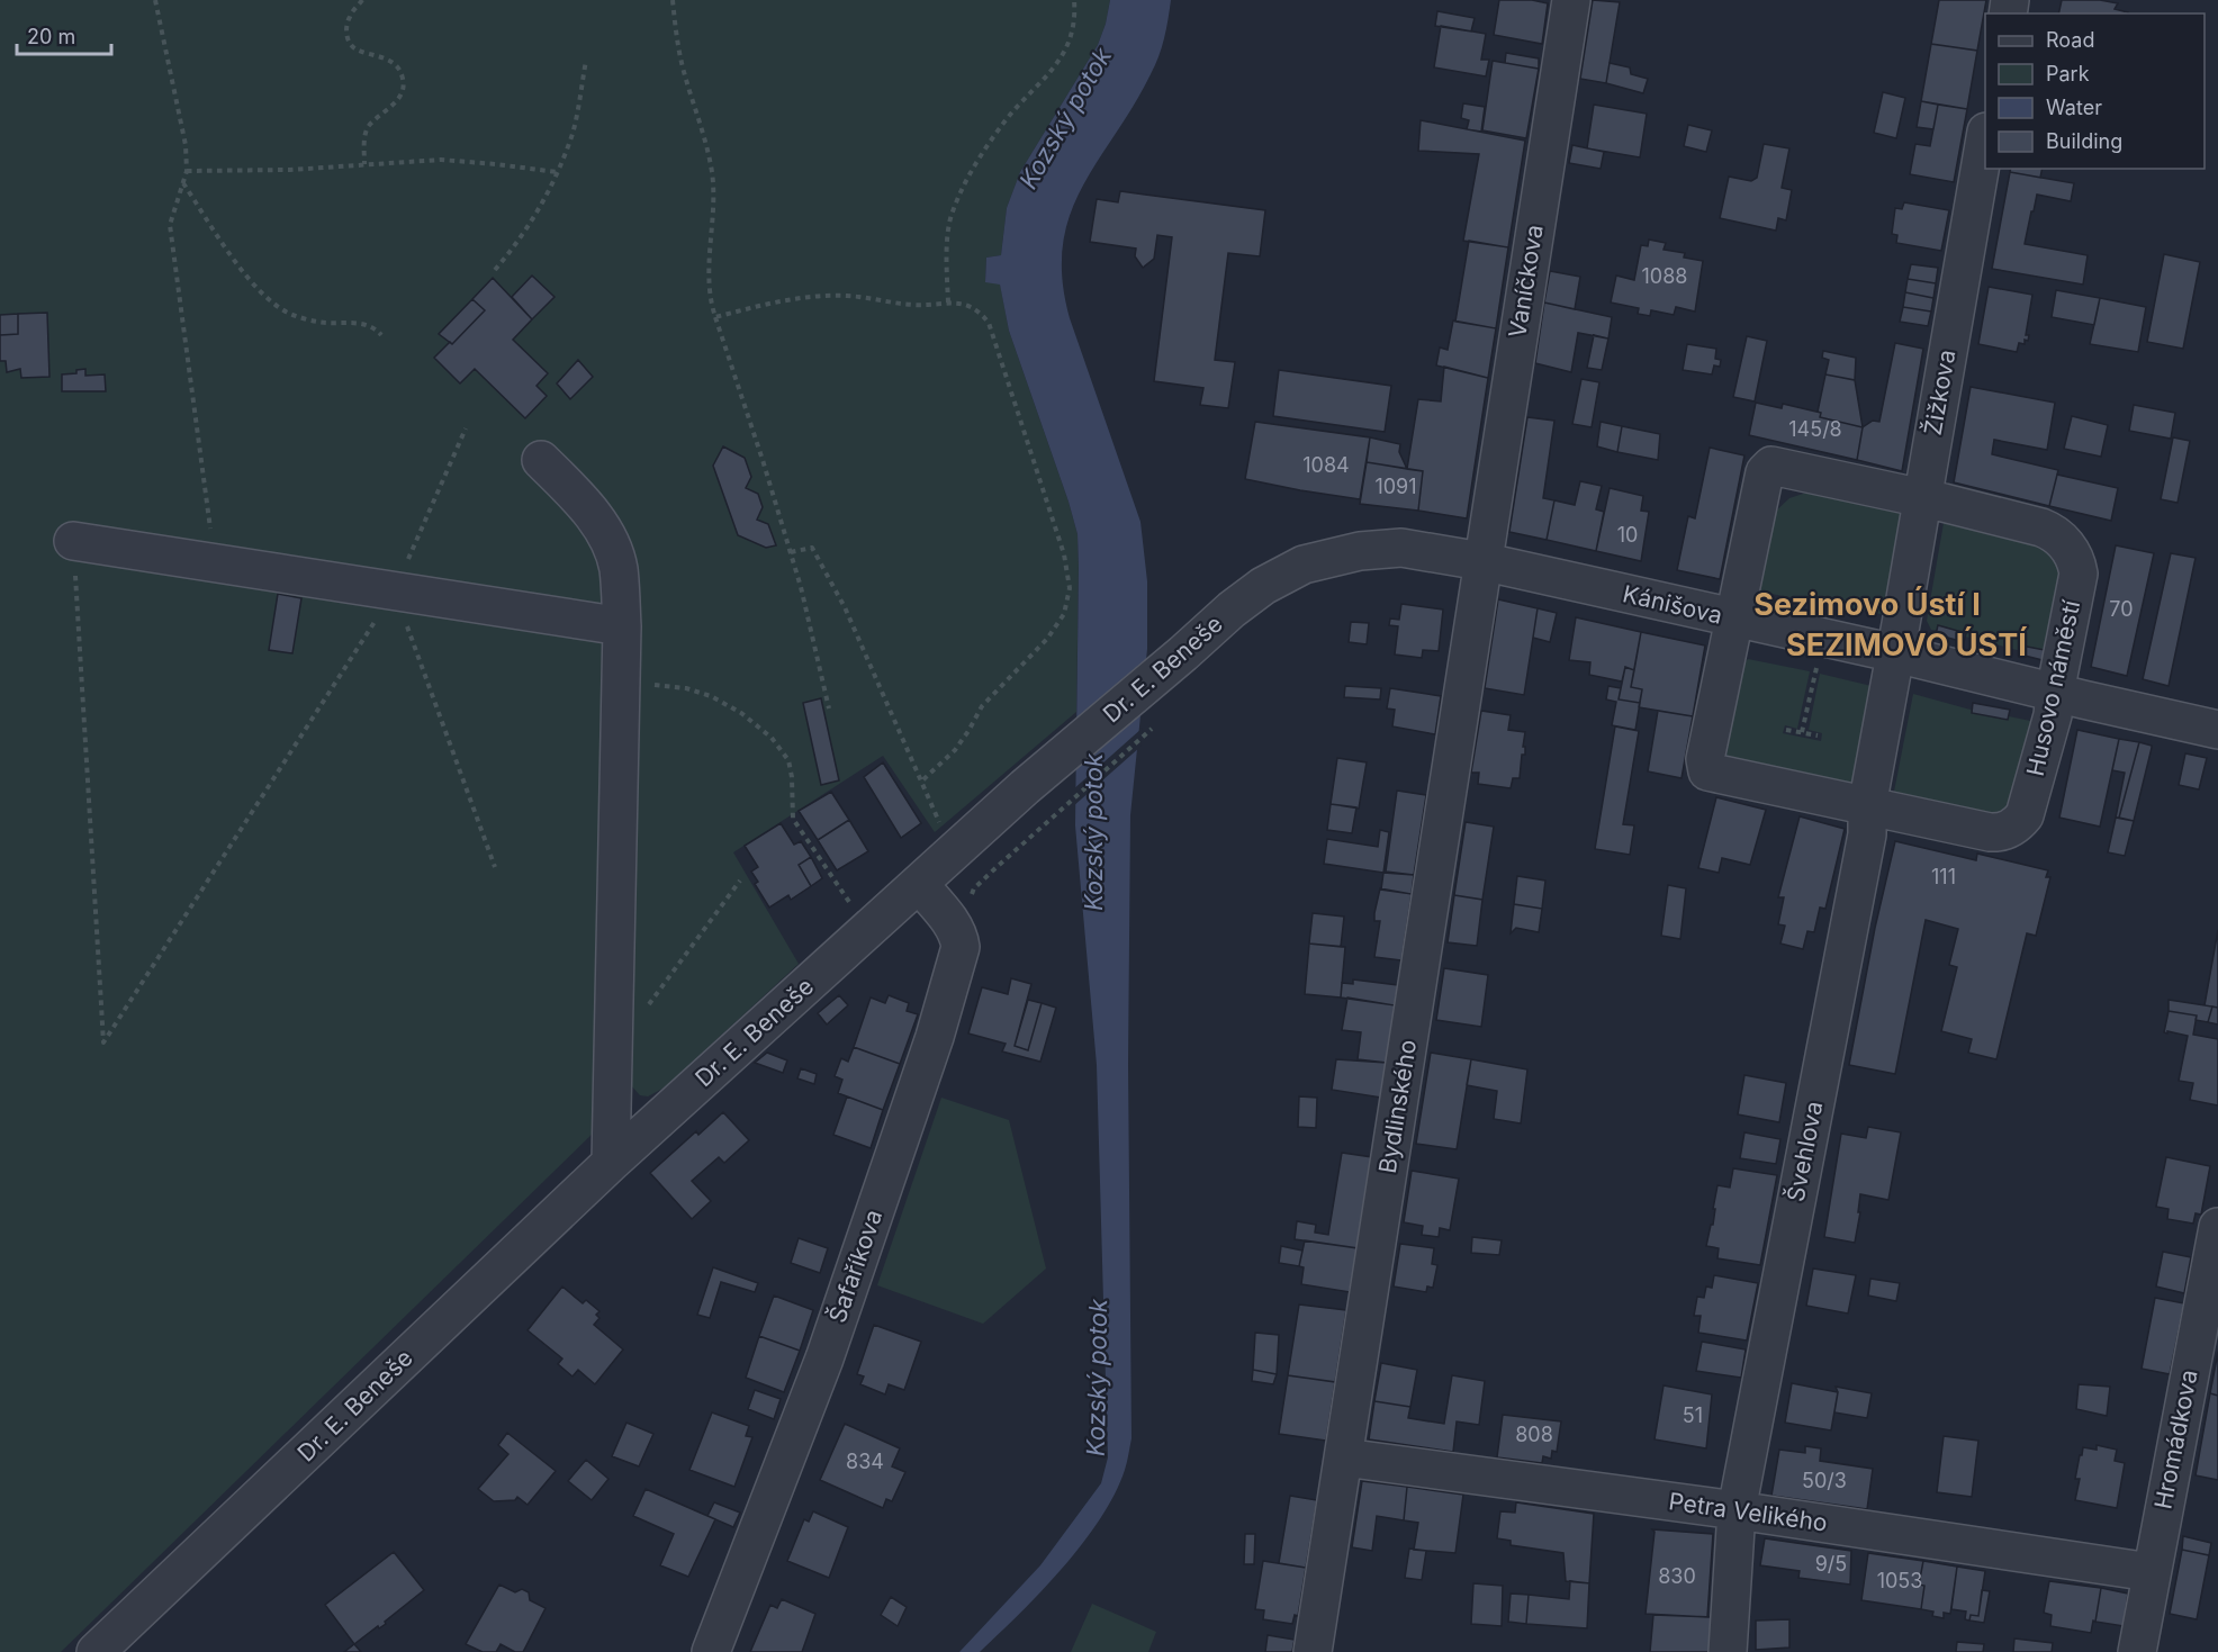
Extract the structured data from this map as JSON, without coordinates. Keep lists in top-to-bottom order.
{
  "streets": {
    "street": [
      "Vaníčkova",
      "Žižkova",
      "Kánišova",
      "Dr. E. Beneše",
      "Husovo náměstí",
      "Bydlinského",
      "Švehlova",
      "Šafaříkova",
      "Hromádkova",
      "Petra Velikého"
    ]
  },
  "crossings": [
    ["Vaníčkova", "Kánišova"],
    ["Vaníčkova", "Dr. E. Beneše"],
    ["Vaníčkova", "Bydlinského"],
    ["Žižkova", "Kánišova"],
    ["Žižkova", "Husovo náměstí"],
    ["Žižkova", "Švehlova"],
    ["Kánišova", "Dr. E. Beneše"],
    ["Kánišova", "Husovo náměstí"],
    ["Kánišova", "Bydlinského"],
    ["Kánišova", "Švehlova"],
    ["Dr. E. Beneše", "Bydlinského"],
    ["Dr. E. Beneše", "Šafaříkova"],
    ["Husovo náměstí", "Švehlova"],
    ["Bydlinského", "Petra Velikého"],
    ["Švehlova", "Petra Velikého"],
    ["Hromádkova", "Petra Velikého"]
  ],
  "districts": ["Sezimovo Ústí Ⅰ", "SEZIMOVO ÚSTÍ"],
  "water": ["Kozský potok"],
  "house_numbers": [
    "1088",
    "145/8",
    "1084",
    "1091",
    "10",
    "70",
    "111",
    "51",
    "808",
    "834",
    "50/3",
    "9/5",
    "830",
    "1053"
  ],
  "legend": [
    "Road",
    "Park",
    "Water",
    "Building"
  ],
  "scale_bar": "20 m"
}
